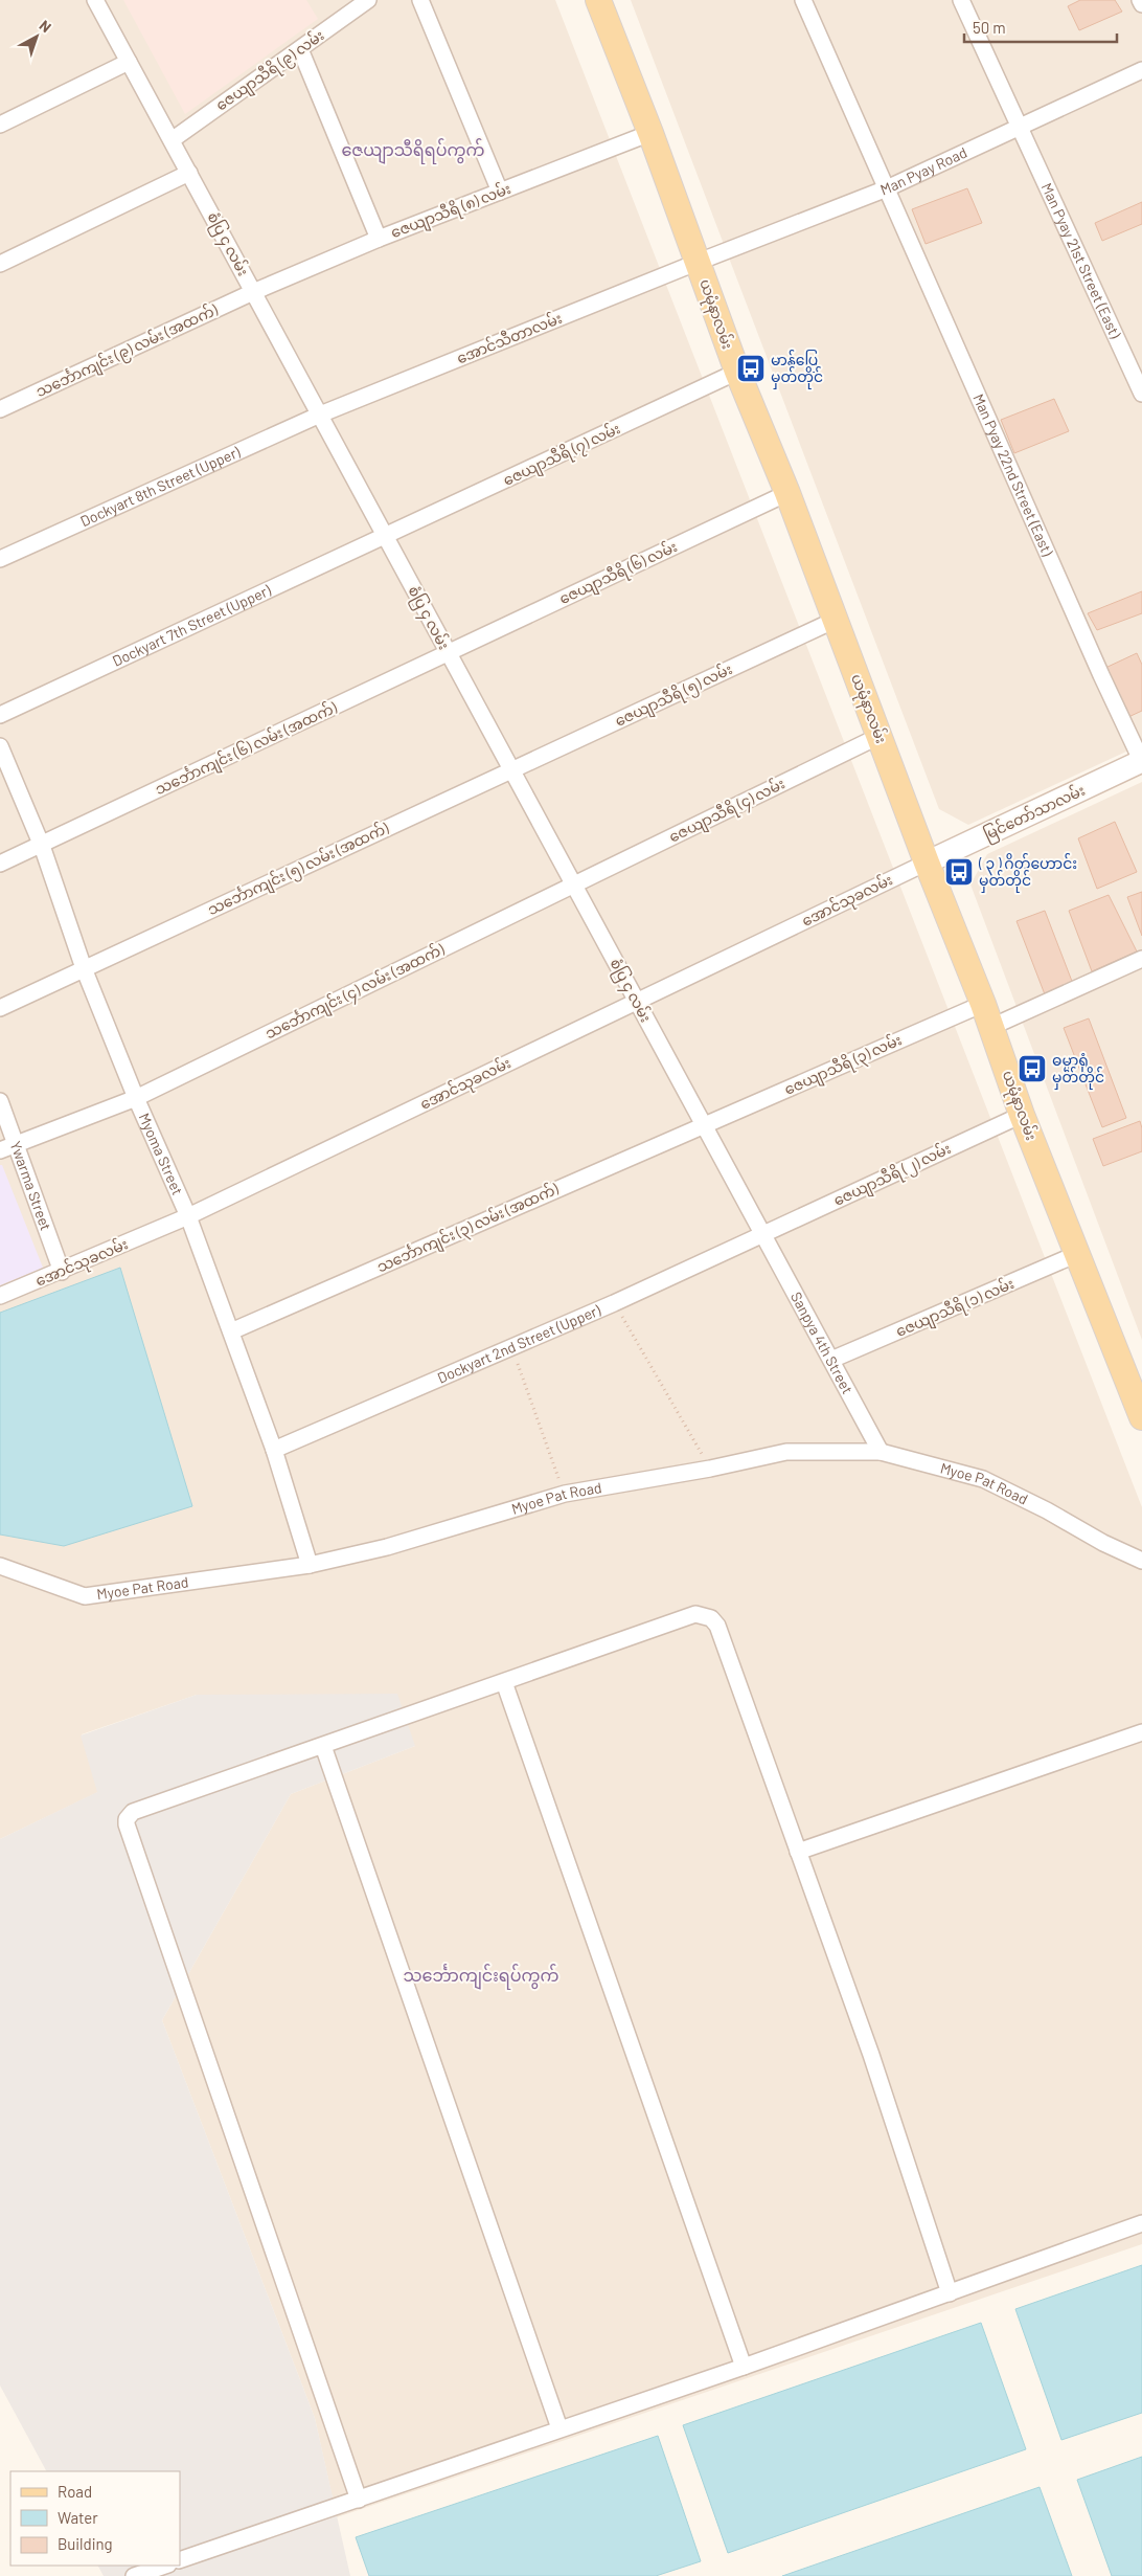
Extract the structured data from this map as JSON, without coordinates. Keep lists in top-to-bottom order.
{
  "streets": {
    "main road": ["ယမုံနာလမ်း", "မြင်တော်သာလမ်း"],
    "street": [
      "ဇေယျာသီရိ (၉) လမ်း",
      "Man Pyay Road",
      "ဇေယျာသီရိ (၈) လမ်း",
      "စံပြ ၄ လမ်း",
      "Man Pyay 21st Street (East)",
      "အောင်သီတာလမ်း",
      "သင်္ဘောကျင်း (၉) လမ်း (အထက်)",
      "ဇေယျာသီရိ (၇) လမ်း",
      "Man Pyay 22nd Street (East)",
      "Dockyart 8th Street (Upper)",
      "ဇေယျာသီရိ (၆) လမ်း",
      "Dockyart 7th Street (Upper)",
      "ဇေယျာသီရိ (၅) လမ်း",
      "သင်္ဘောကျင်း (၆) လမ်း (အထက်)",
      "ဇေယျာသီရိ (၄) လမ်း",
      "သင်္ဘောကျင်း (၅) လမ်း (အထက်)",
      "အောင်သုခလမ်း",
      "သင်္ဘောကျင်း (၄) လမ်း (အထက်)",
      "ဇေယျာသီရိ (၃) လမ်း",
      "Myoma Street",
      "ဇေယျာသီရိ (၂) လမ်း",
      "Ywarma Street",
      "သင်္ဘောကျင်း (၃) လမ်း (အထက်)",
      "ဇေယျာသီရိ (၁) လမ်း",
      "Sanpya 4th Street",
      "Dockyart 2nd Street (Upper)",
      "Myoe Pat Road"
    ]
  },
  "crossings": [
    ["ဇေယျာသီရိ (၉) လမ်း", "စံပြ ၄ လမ်း"],
    ["Man Pyay Road", "Man Pyay 21st Street (East)"],
    ["Man Pyay Road", "ယမုံနာလမ်း"],
    ["Man Pyay Road", "အောင်သီတာလမ်း"],
    ["Man Pyay Road", "Man Pyay 22nd Street (East)"],
    ["ဇေယျာသီရိ (၈) လမ်း", "စံပြ ၄ လမ်း"],
    ["ဇေယျာသီရိ (၈) လမ်း", "ယမုံနာလမ်း"],
    ["ဇေယျာသီရိ (၈) လမ်း", "သင်္ဘောကျင်း (၉) လမ်း (အထက်)"],
    ["စံပြ ၄ လမ်း", "အောင်သီတာလမ်း"],
    ["စံပြ ၄ လမ်း", "သင်္ဘောကျင်း (၉) လမ်း (အထက်)"],
    ["စံပြ ၄ လမ်း", "ဇေယျာသီရိ (၇) လမ်း"],
    ["စံပြ ၄ လမ်း", "Dockyart 8th Street (Upper)"],
    ["စံပြ ၄ လမ်း", "ဇေယျာသီရိ (၆) လမ်း"],
    ["စံပြ ၄ လမ်း", "Dockyart 7th Street (Upper)"],
    ["စံပြ ၄ လမ်း", "ဇေယျာသီရိ (၅) လမ်း"],
    ["စံပြ ၄ လမ်း", "သင်္ဘောကျင်း (၆) လမ်း (အထက်)"],
    ["စံပြ ၄ လမ်း", "ဇေယျာသီရိ (၄) လမ်း"],
    ["စံပြ ၄ လမ်း", "သင်္ဘောကျင်း (၅) လမ်း (အထက်)"],
    ["စံပြ ၄ လမ်း", "အောင်သုခလမ်း"],
    ["စံပြ ၄ လမ်း", "သင်္ဘောကျင်း (၄) လမ်း (အထက်)"],
    ["စံပြ ၄ လမ်း", "ဇေယျာသီရိ (၃) လမ်း"],
    ["စံပြ ၄ လမ်း", "ဇေယျာသီရိ (၂) လမ်း"],
    ["စံပြ ၄ လမ်း", "သင်္ဘောကျင်း (၃) လမ်း (အထက်)"],
    ["စံပြ ၄ လမ်း", "Sanpya 4th Street"],
    ["စံပြ ၄ လမ်း", "Dockyart 2nd Street (Upper)"],
    ["ယမုံနာလမ်း", "အောင်သီတာလမ်း"],
    ["ယမုံနာလမ်း", "ဇေယျာသီရိ (၇) လမ်း"],
    ["ယမုံနာလမ်း", "ဇေယျာသီရိ (၆) လမ်း"],
    ["ယမုံနာလမ်း", "ဇေယျာသီရိ (၅) လမ်း"],
    ["ယမုံနာလမ်း", "ဇေယျာသီရိ (၄) လမ်း"],
    ["ယမုံနာလမ်း", "မြင်တော်သာလမ်း"],
    ["ယမုံနာလမ်း", "အောင်သုခလမ်း"],
    ["ယမုံနာလမ်း", "ဇေယျာသီရိ (၃) လမ်း"],
    ["ယမုံနာလမ်း", "ဇေယျာသီရိ (၂) လမ်း"],
    ["ယမုံနာလမ်း", "ဇေယျာသီရိ (၁) လမ်း"],
    ["အောင်သီတာလမ်း", "Dockyart 8th Street (Upper)"],
    ["ဇေယျာသီရိ (၇) လမ်း", "Dockyart 7th Street (Upper)"],
    ["Man Pyay 22nd Street (East)", "မြင်တော်သာလမ်း"],
    ["ဇေယျာသီရိ (၆) လမ်း", "သင်္ဘောကျင်း (၆) လမ်း (အထက်)"],
    ["ဇေယျာသီရိ (၅) လမ်း", "သင်္ဘောကျင်း (၅) လမ်း (အထက်)"],
    ["သင်္ဘောကျင်း (၆) လမ်း (အထက်)", "Myoma Street"],
    ["ဇေယျာသီရိ (၄) လမ်း", "သင်္ဘောကျင်း (၄) လမ်း (အထက်)"],
    ["မြင်တော်သာလမ်း", "အောင်သုခလမ်း"],
    ["သင်္ဘောကျင်း (၅) လမ်း (အထက်)", "Myoma Street"],
    ["အောင်သုခလမ်း", "Myoma Street"],
    ["အောင်သုခလမ်း", "Ywarma Street"],
    ["သင်္ဘောကျင်း (၄) လမ်း (အထက်)", "Myoma Street"],
    ["သင်္ဘောကျင်း (၄) လမ်း (အထက်)", "Ywarma Street"],
    ["ဇေယျာသီရိ (၃) လမ်း", "သင်္ဘောကျင်း (၃) လမ်း (အထက်)"],
    ["Myoma Street", "သင်္ဘောကျင်း (၃) လမ်း (အထက်)"],
    ["Myoma Street", "Dockyart 2nd Street (Upper)"],
    ["Myoma Street", "Myoe Pat Road"],
    ["ဇေယျာသီရိ (၂) လမ်း", "Sanpya 4th Street"],
    ["ဇေယျာသီရိ (၂) လမ်း", "Dockyart 2nd Street (Upper)"],
    ["ဇေယျာသီရိ (၁) လမ်း", "Sanpya 4th Street"],
    ["Sanpya 4th Street", "Dockyart 2nd Street (Upper)"],
    ["Sanpya 4th Street", "Myoe Pat Road"]
  ],
  "districts": ["ဇေယျာသီရိရပ်ကွက်", "သင်္ဘောကျင်းရပ်ကွက်"],
  "places": {
    "bus stop": ["မာန်ပြေ မှတ်တိုင်", "( ၃ ) ဂိတ်ဟောင်း မှတ်တိုင်", "ဓမ္မာရုံ မှတ်တိုင်"]
  },
  "legend": ["Road", "Water", "Building"],
  "scale_bar": "50 m",
  "north": "top right"
}
